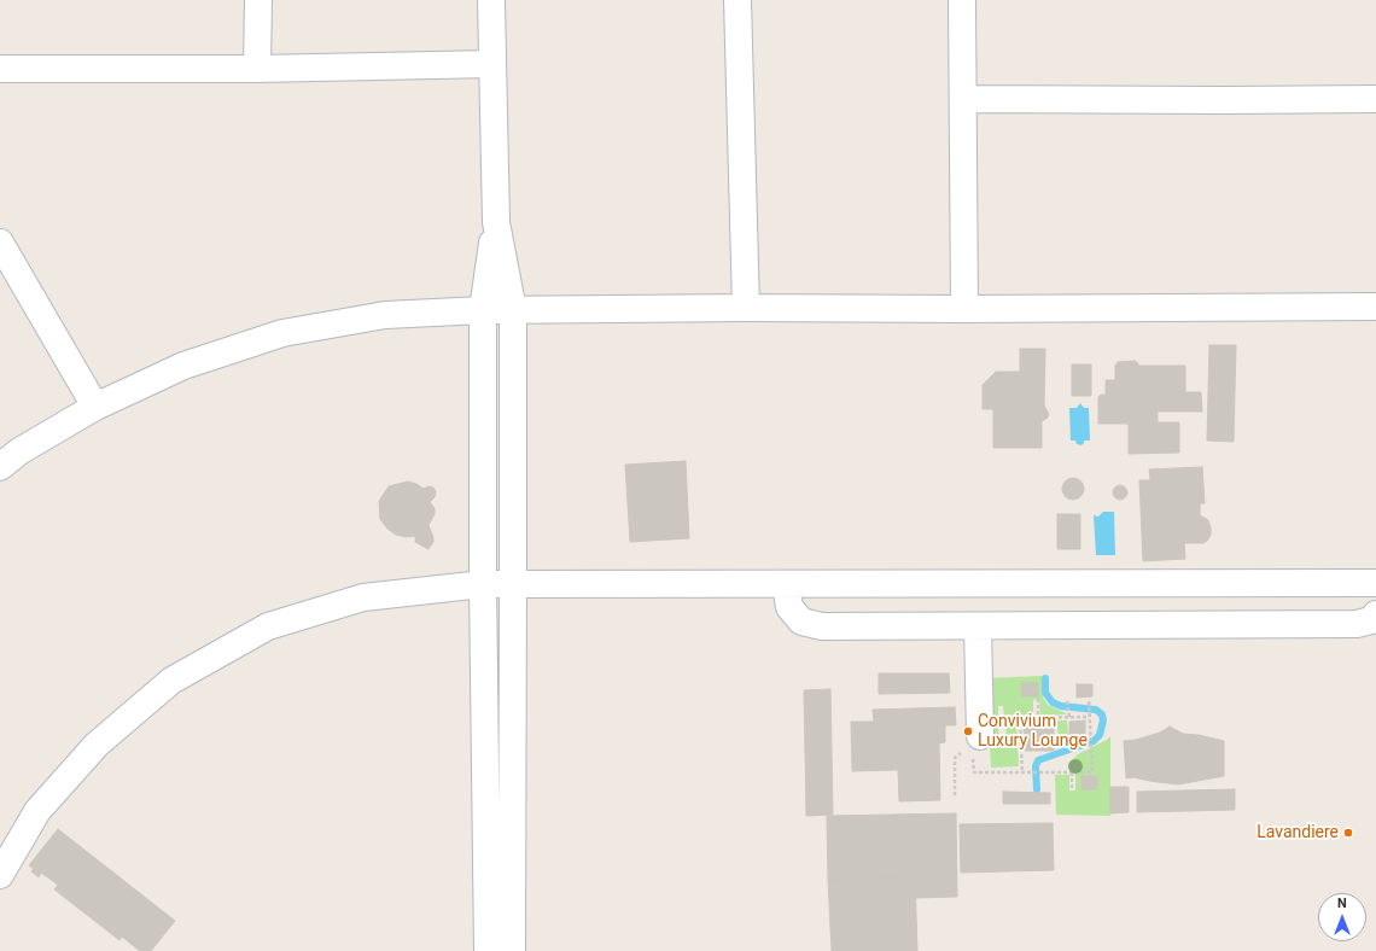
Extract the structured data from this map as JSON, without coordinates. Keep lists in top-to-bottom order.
{
  "places": ["Convivium Luxury Lounge", "Lavandiere"],
  "north": "top"
}
